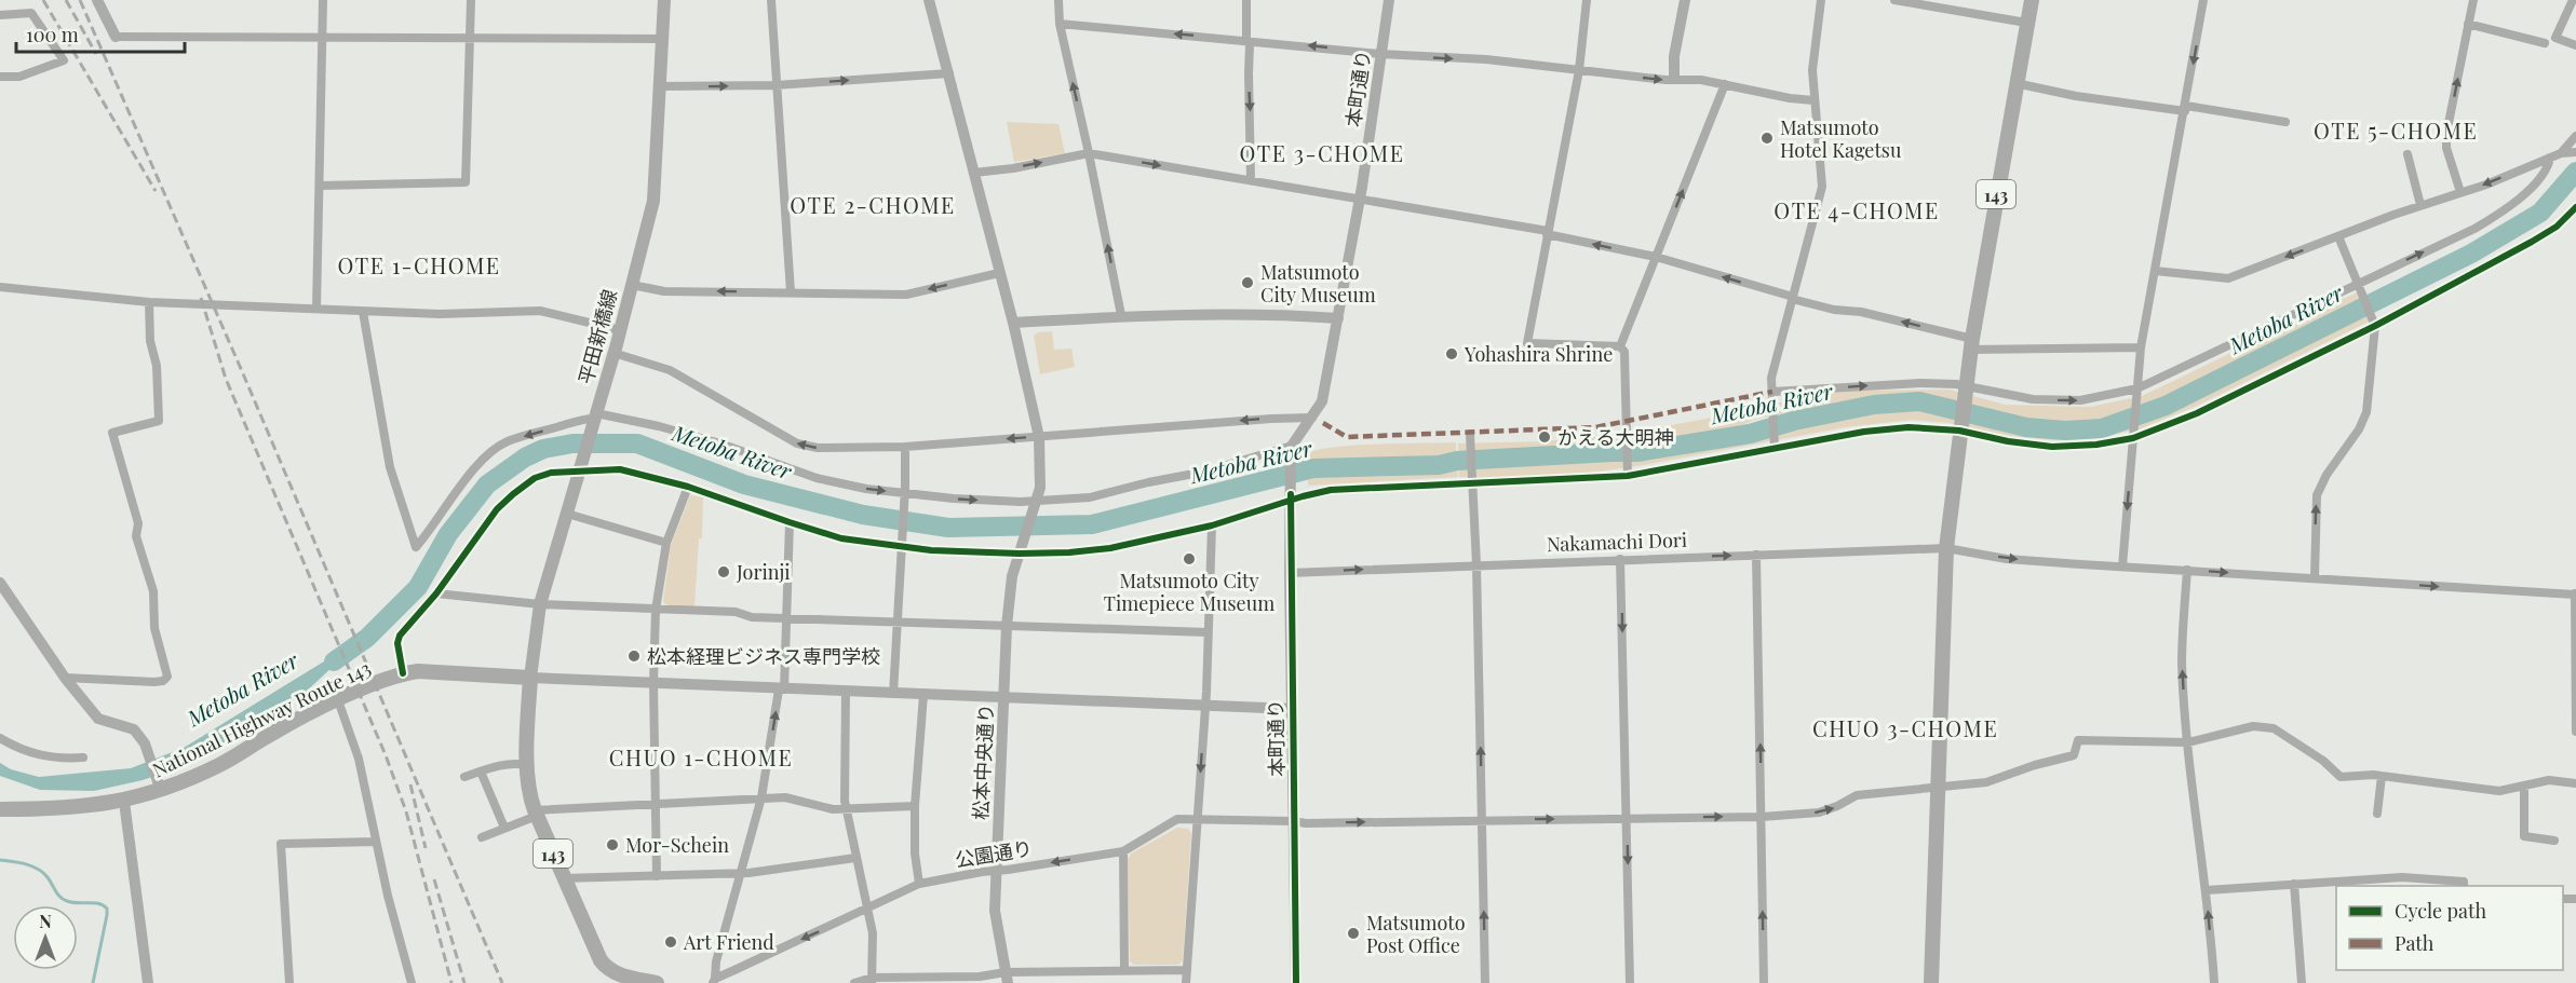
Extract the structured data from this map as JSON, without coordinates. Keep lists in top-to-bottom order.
{
  "streets": {
    "highway": ["143", "National Highway Route 143"],
    "main road": ["平田新橋線"],
    "street": [
      "本町通り",
      "Nakamachi Dori",
      "松本中央通り",
      "公園通り"
    ]
  },
  "crossings": [
    ["本町通り", "Nakamachi Dori"],
    ["本町通り", "公園通り"],
    ["143", "平田新橋線"],
    ["143", "Nakamachi Dori"],
    ["143", "National Highway Route 143"],
    ["143", "公園通り"],
    ["平田新橋線", "National Highway Route 143"],
    ["松本中央通り", "公園通り"]
  ],
  "one_way": ["Nakamachi Dori"],
  "districts": [
    "OTE 5-CHOME",
    "OTE 3-CHOME",
    "OTE 2-CHOME",
    "OTE 4-CHOME",
    "OTE 1-CHOME",
    "CHUO 3-CHOME",
    "CHUO 1-CHOME"
  ],
  "water": ["Metoba River"],
  "places": [
    "Matsumoto Hotel Kagetsu",
    "Matsumoto City Museum",
    "Yohashira Shrine",
    "かえる大明神",
    "Matsumoto City Timepiece Museum",
    "Jorinji",
    "松本経理ビジネス専門学校",
    "Mor-Schein",
    "Matsumoto Post Office",
    "Art Friend"
  ],
  "legend": ["Cycle path", "Path"],
  "scale_bar": "100 m",
  "north": "top"
}
